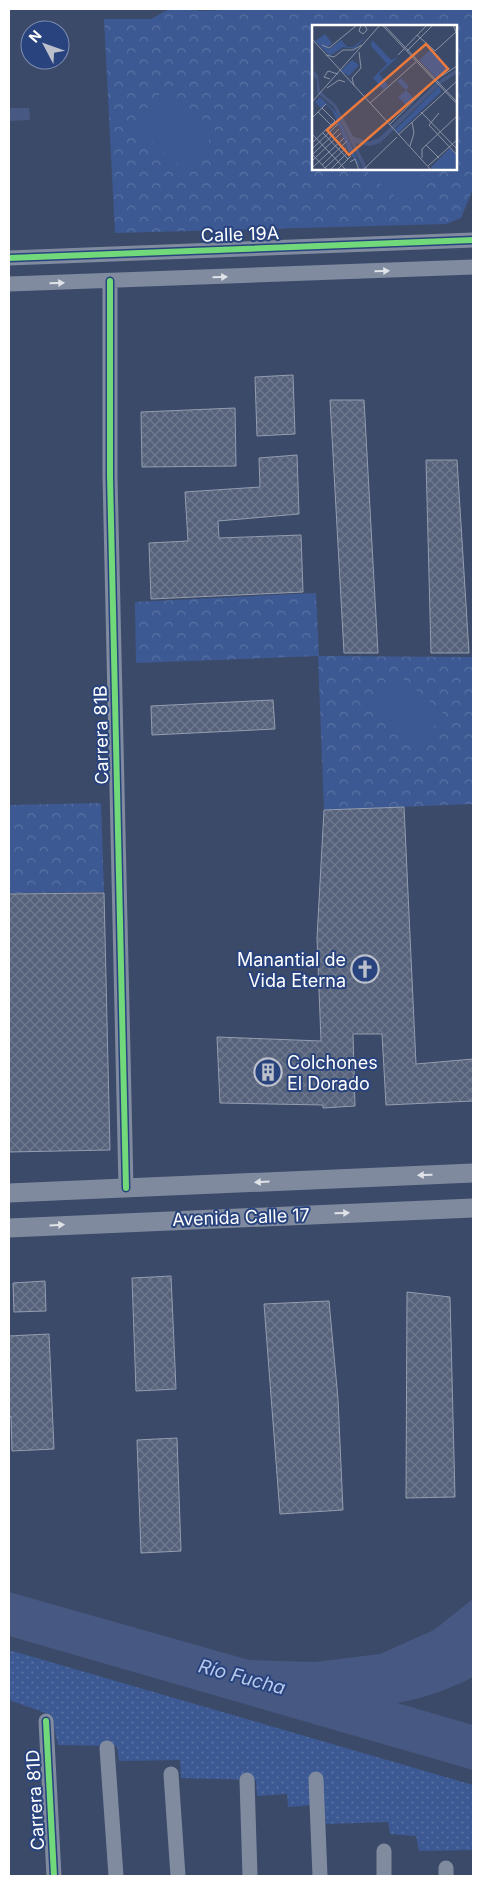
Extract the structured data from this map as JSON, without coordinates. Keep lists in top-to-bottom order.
{
  "streets": {
    "main road": ["Avenida Calle 17"],
    "street": ["Calle 19A", "Carrera 81B", "Carrera 81D"]
  },
  "crossings": [
    ["Carrera 81B", "Avenida Calle 17"]
  ],
  "water": ["Río Fucha"],
  "places": {
    "church": ["Manantial de Vida Eterna"],
    "building": ["Colchones El Dorado"]
  },
  "north": "top left"
}
